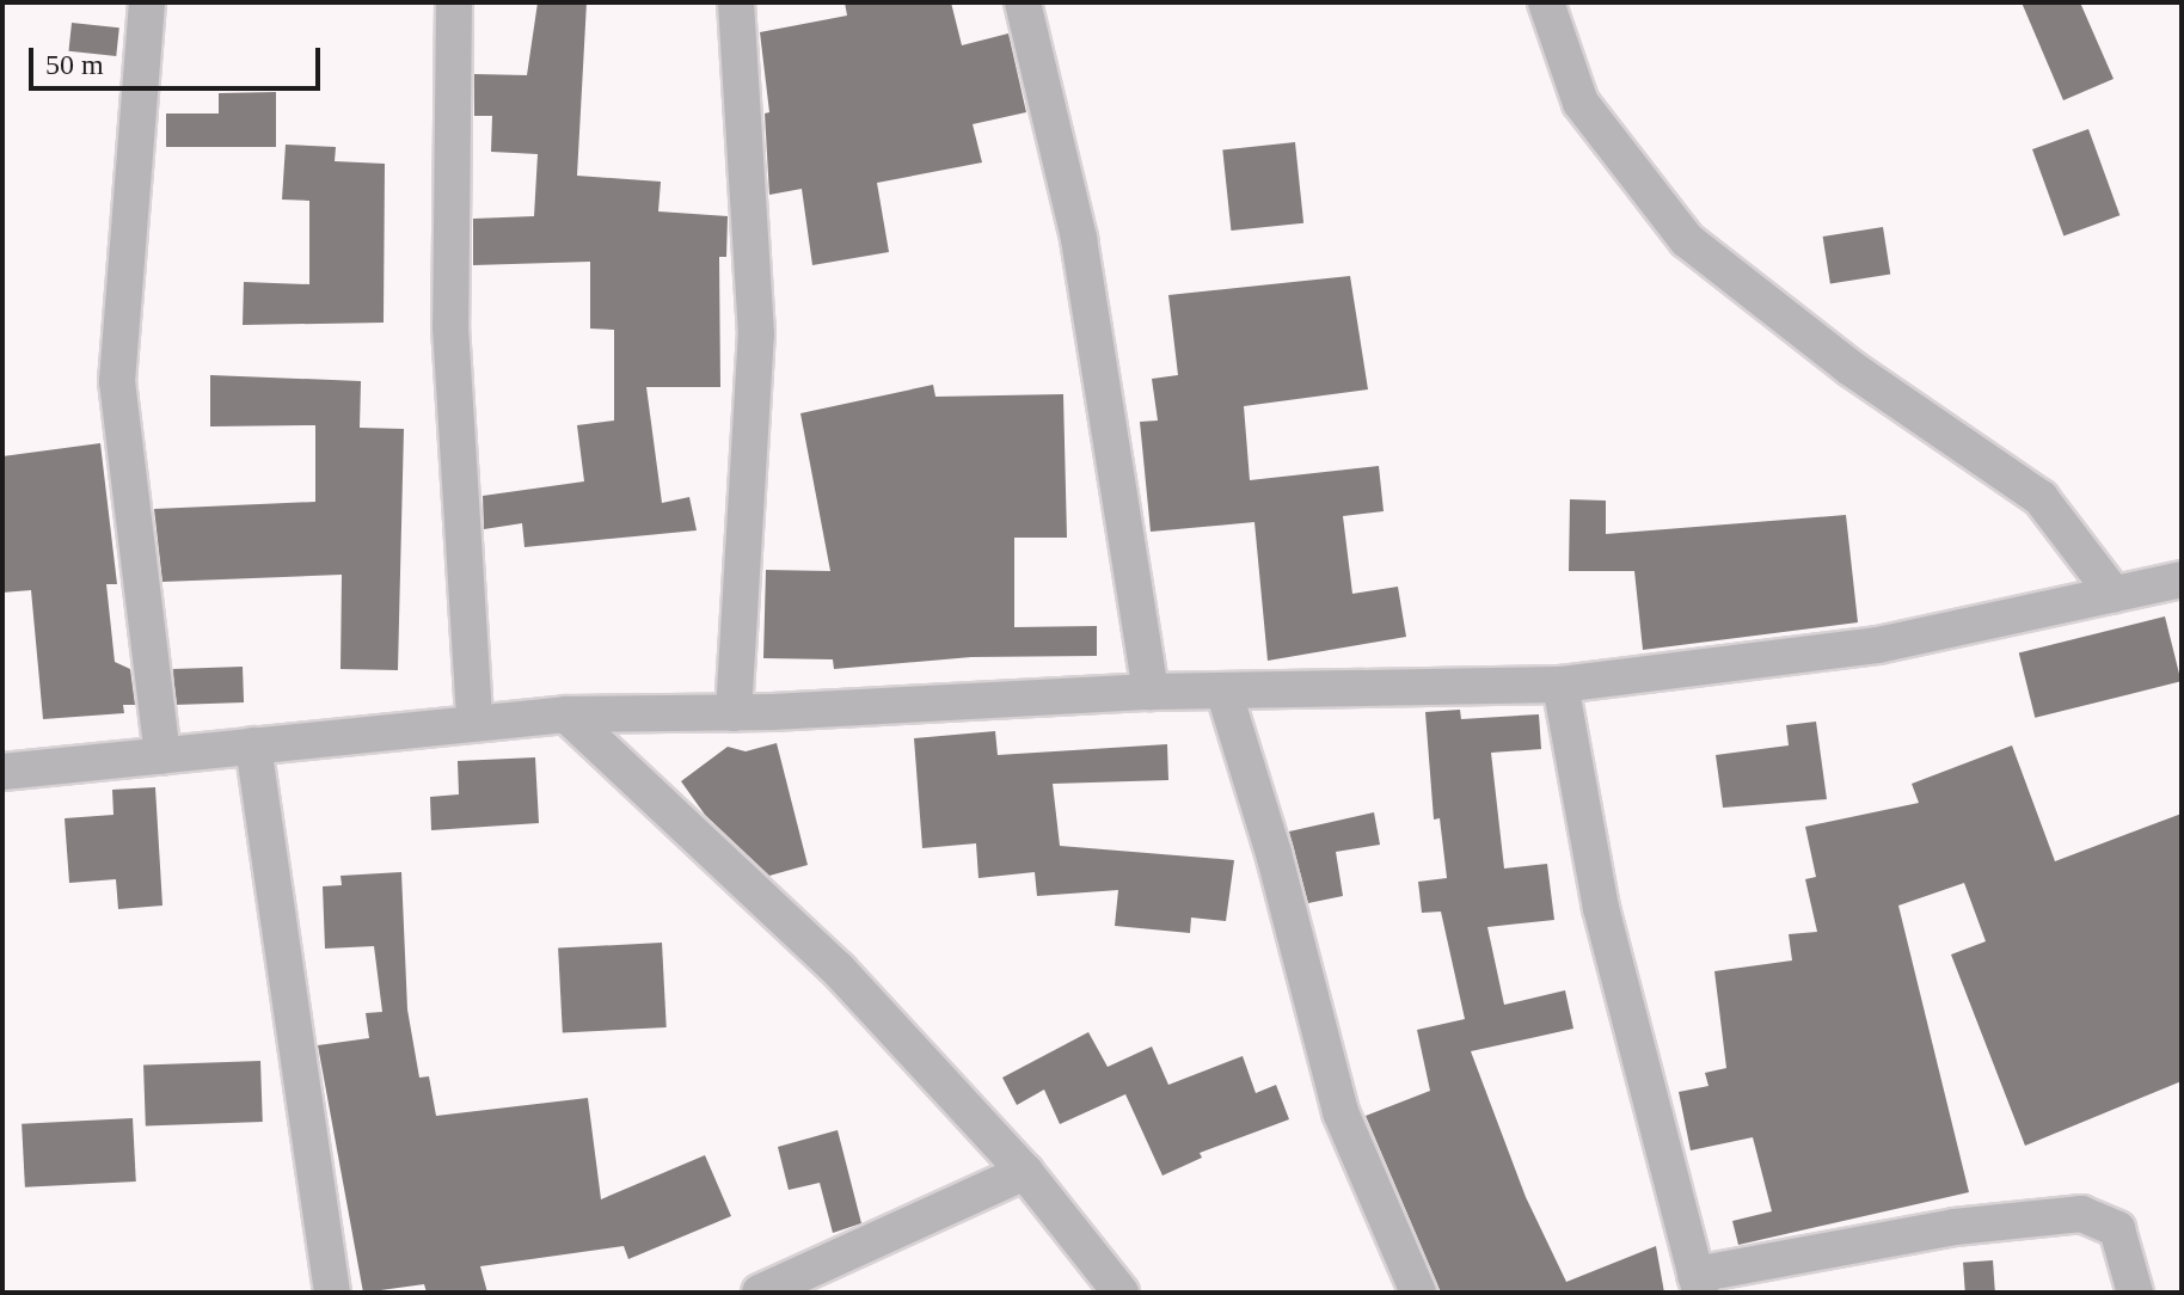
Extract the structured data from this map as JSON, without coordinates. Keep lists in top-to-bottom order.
{
  "scale_bar": "50 m"
}
